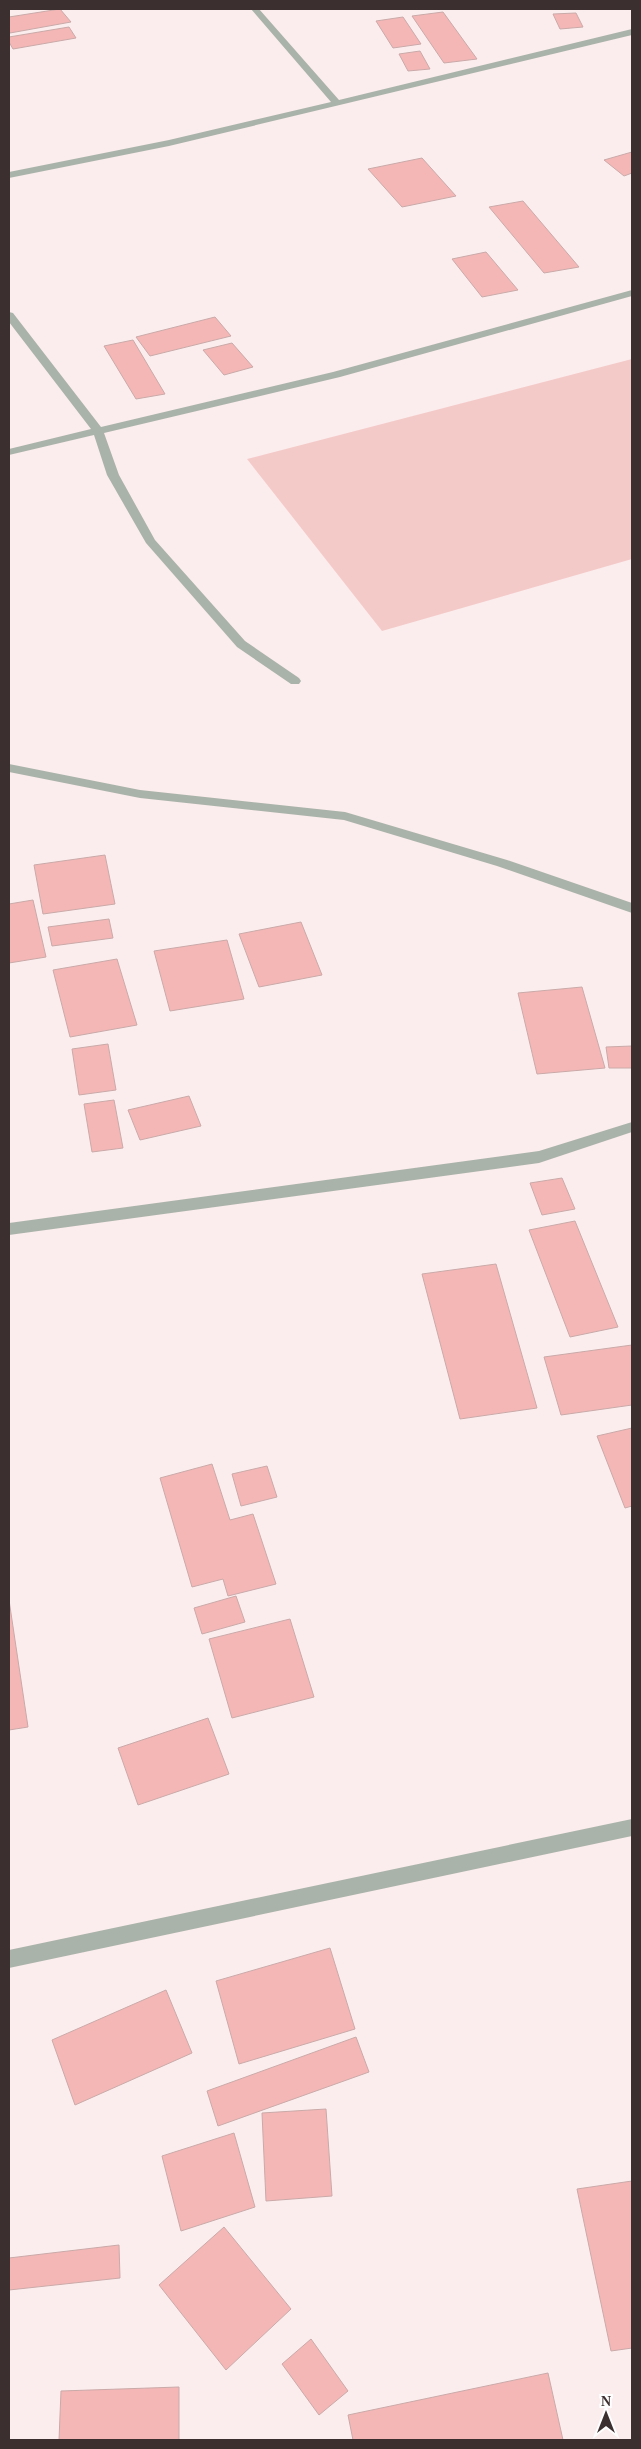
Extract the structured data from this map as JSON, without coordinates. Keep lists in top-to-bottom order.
{
  "north": "top"
}
